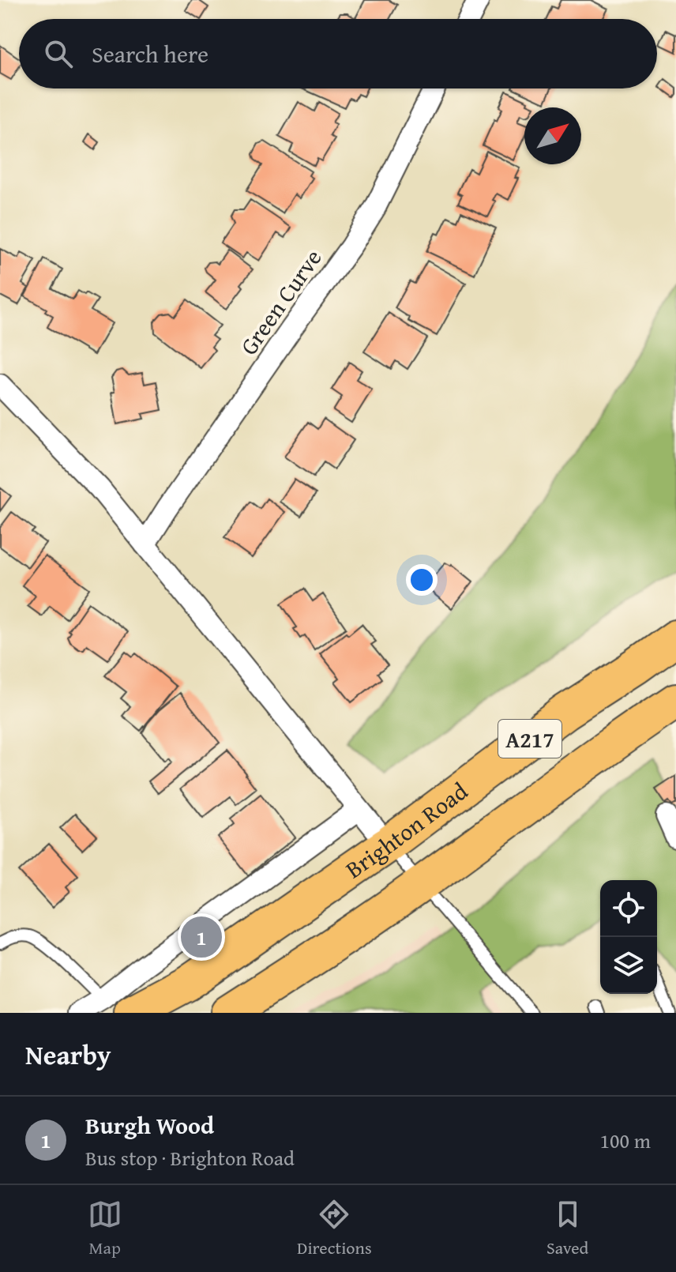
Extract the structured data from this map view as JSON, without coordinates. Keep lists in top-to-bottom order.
{
  "streets": {
    "highway": ["A217", "Brighton Road"],
    "street": ["Green Curve"]
  },
  "north": "top right",
  "page": {
    "search": "Search here",
    "pins": "1",
    "heading": "Nearby",
    "list": [
      {
        "mark": "1",
        "name": "Burgh Wood",
        "note": "Bus stop · Brighton Road",
        "value": "100 m"
      }
    ],
    "nav": ["Map", "Directions", "Saved"]
  }
}
